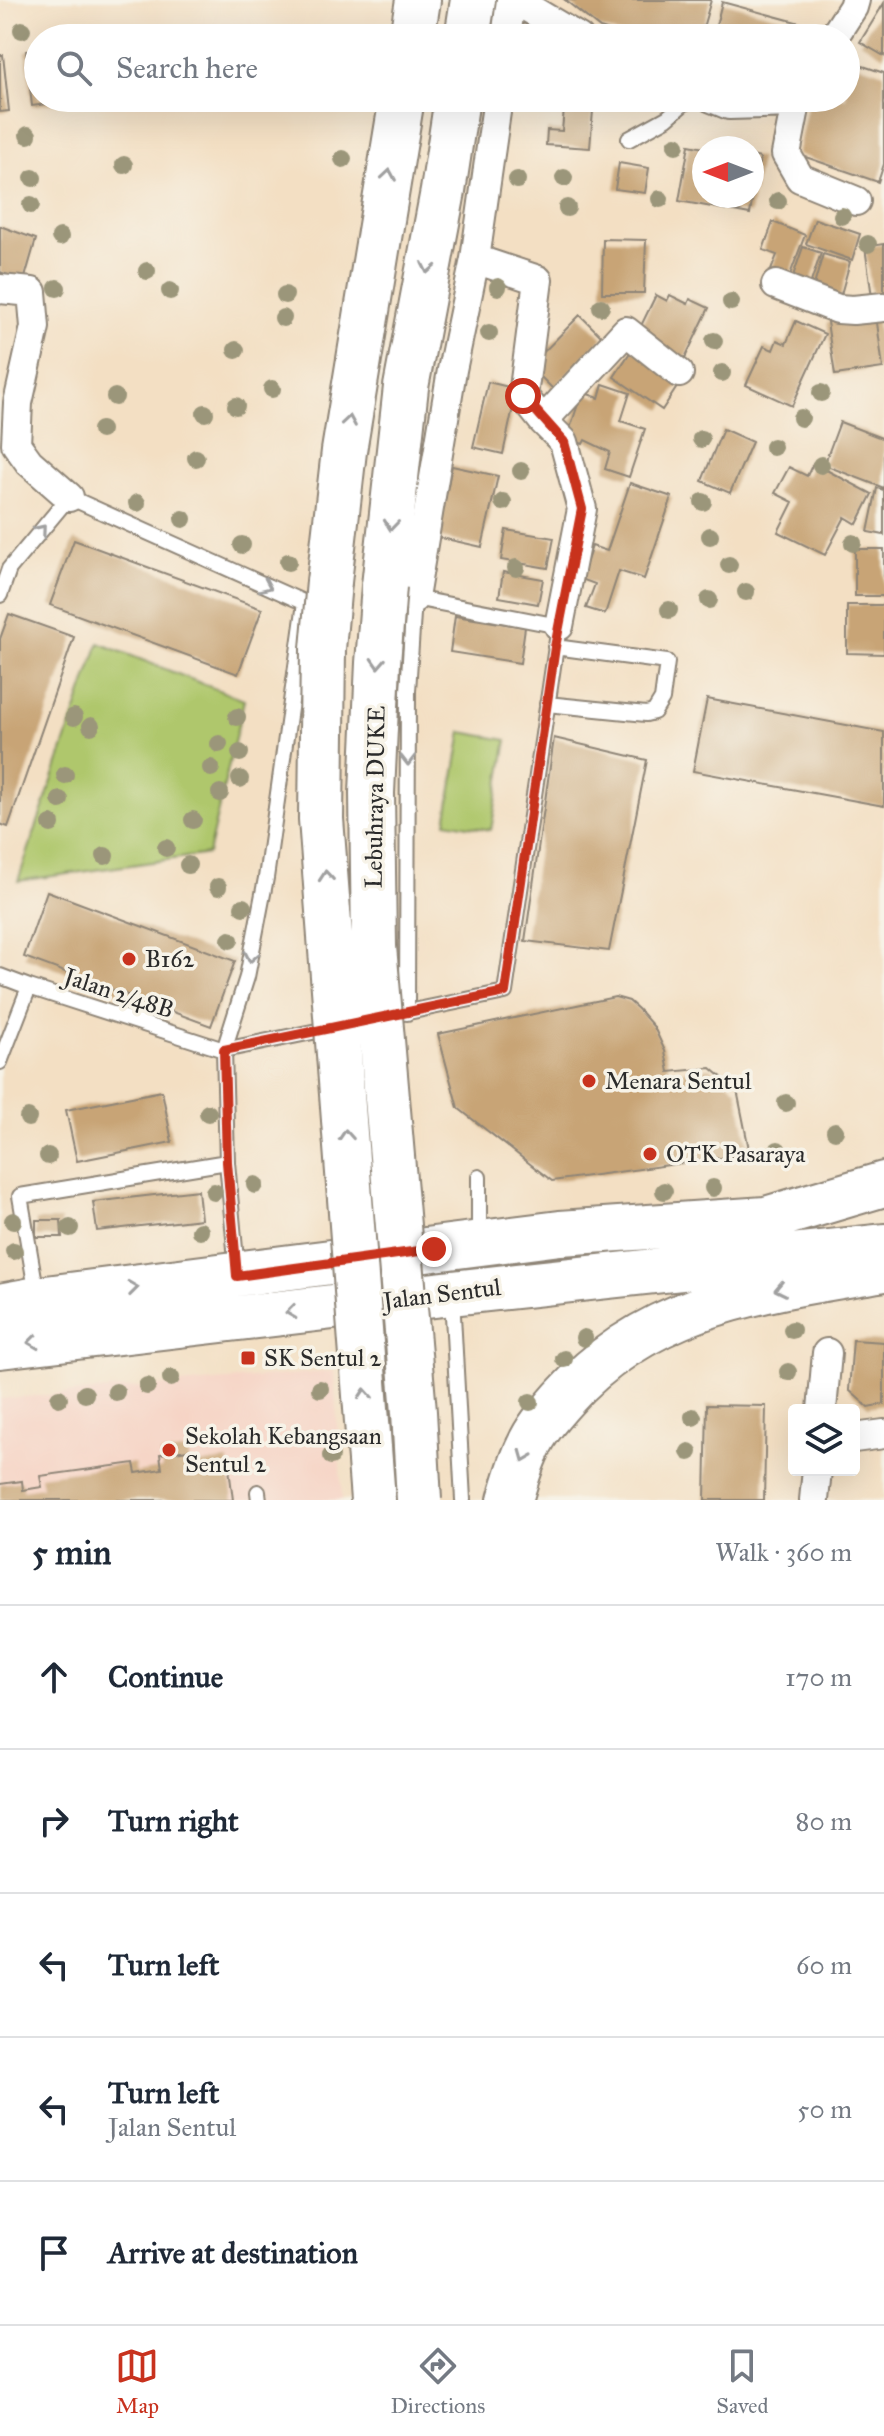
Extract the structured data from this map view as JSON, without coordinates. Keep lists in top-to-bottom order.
{
  "streets": {
    "main road": ["Lebuhraya DUKE", "Jalan Sentul"],
    "lane": ["Jalan 2/48B"]
  },
  "places": {
    "other": [
      "B162",
      "Menara Sentul",
      "OTK Pasaraya",
      "Sekolah Kebangsaan Sentul 2"
    ],
    "transit": ["SK Sentul 2"]
  },
  "north": "left",
  "page": {
    "search": "Search here",
    "heading": ["5 min", "Walk · 360 m"],
    "list": [
      ["Continue", "170 m"],
      ["Turn right", "80 m"],
      ["Turn left", "60 m"],
      ["Turn left", "Jalan Sentul", "50 m"],
      "Arrive at destination"
    ],
    "nav": ["Map", "Directions", "Saved"]
  }
}
